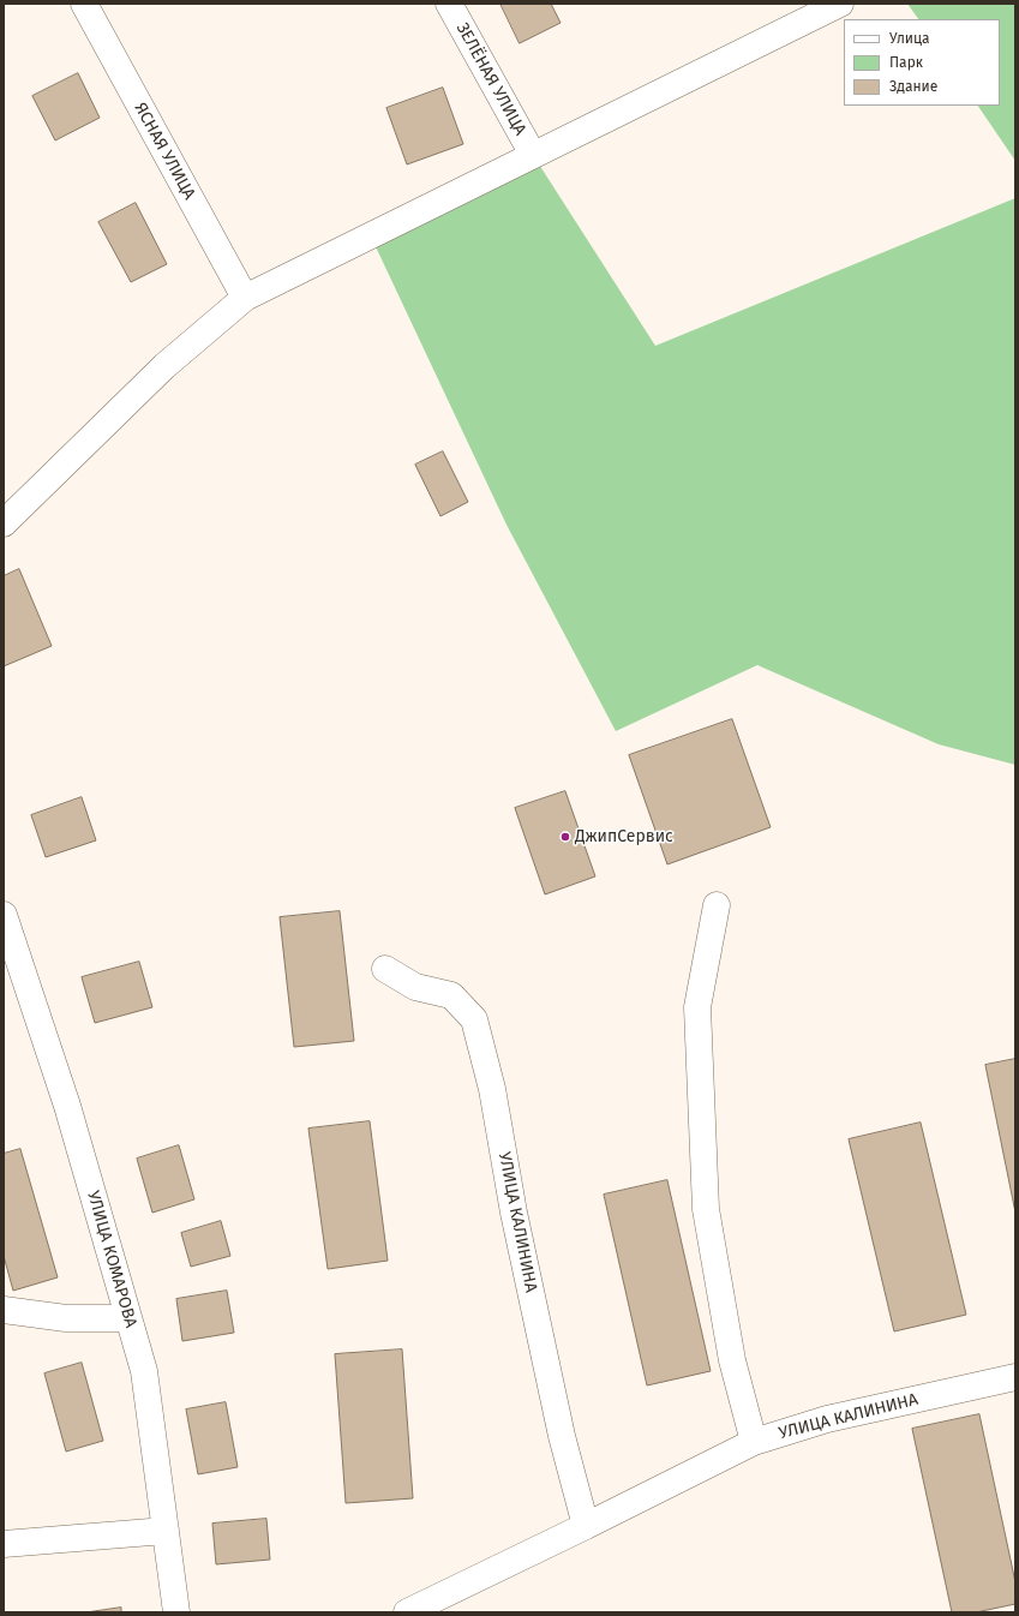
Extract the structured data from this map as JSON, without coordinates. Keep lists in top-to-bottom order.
{
  "streets": {
    "street": [
      "ЗЕЛЁНАЯ УЛИЦА",
      "ЯСНАЯ УЛИЦА",
      "УЛИЦА КАЛИНИНА",
      "УЛИЦА КОМАРОВА"
    ]
  },
  "places": ["ДжипСервис"],
  "legend": ["Улица", "Парк", "Здание"]
}
